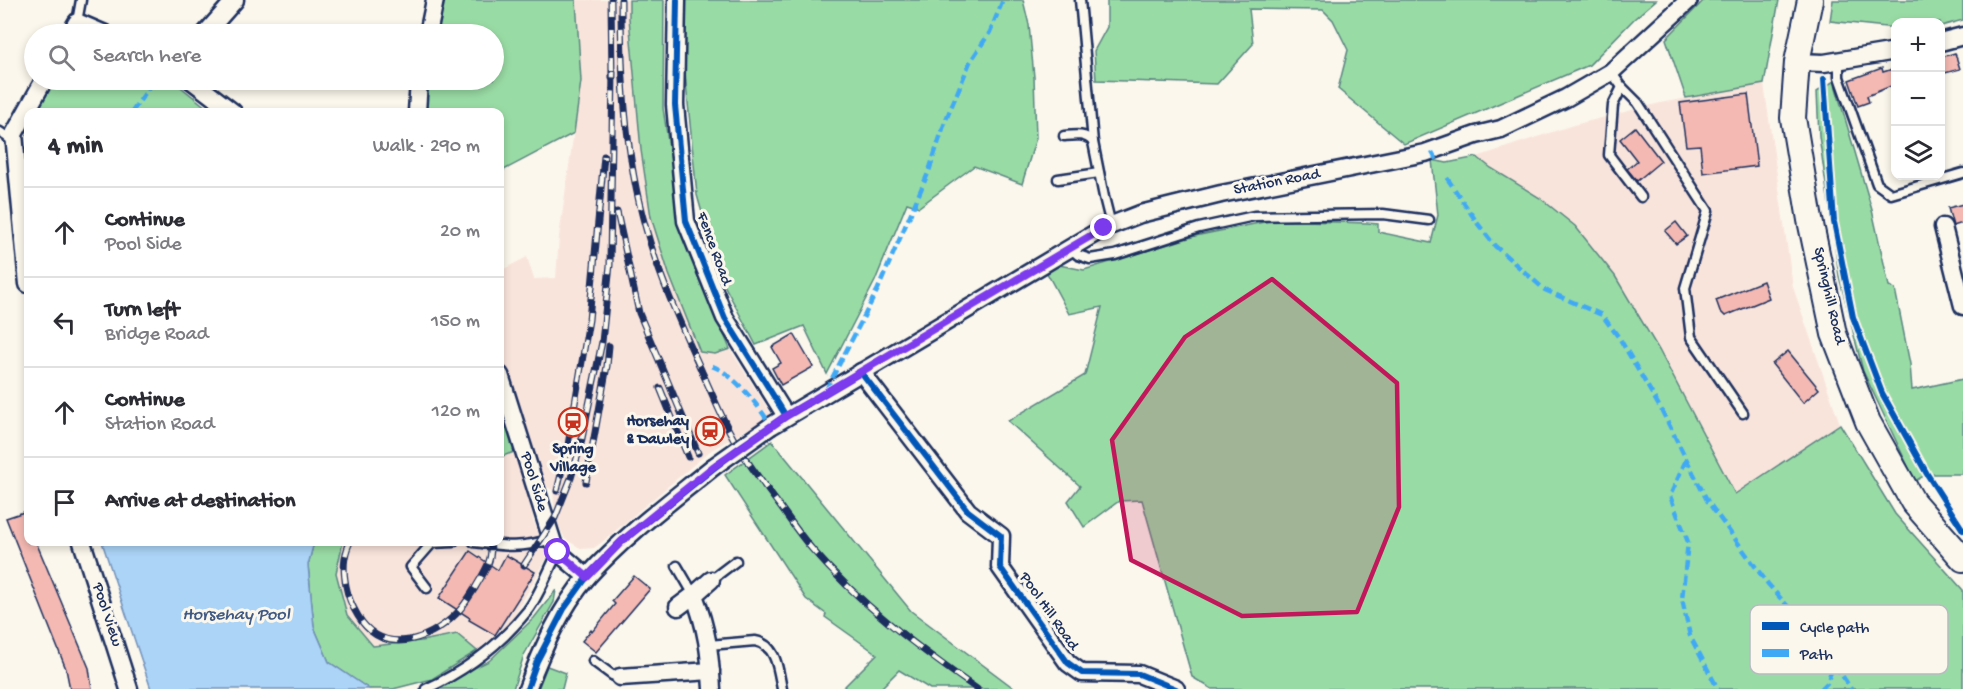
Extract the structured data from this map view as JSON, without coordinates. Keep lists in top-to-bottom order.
{
  "streets": {
    "main road": ["Springhill Road"],
    "street": [
      "Station Road",
      "Fence Road",
      "Pool Side",
      "Pool Hill Road",
      "Pool View"
    ]
  },
  "crossings": [
    ["Station Road", "Fence Road"],
    ["Station Road", "Pool Hill Road"]
  ],
  "water": ["Horsehay Pool"],
  "places": {
    "station": ["Spring Village", "Horsehay & Dawley"]
  },
  "legend": ["Cycle path", "Path"],
  "page": {
    "map_buttons": ["+", "−"],
    "search": "Search here",
    "heading": ["4 min", "Walk · 290 m"],
    "list": [
      ["Continue", "Pool Side", "20 m"],
      ["Turn left", "Bridge Road", "150 m"],
      ["Continue", "Station Road", "120 m"],
      "Arrive at destination"
    ]
  }
}
